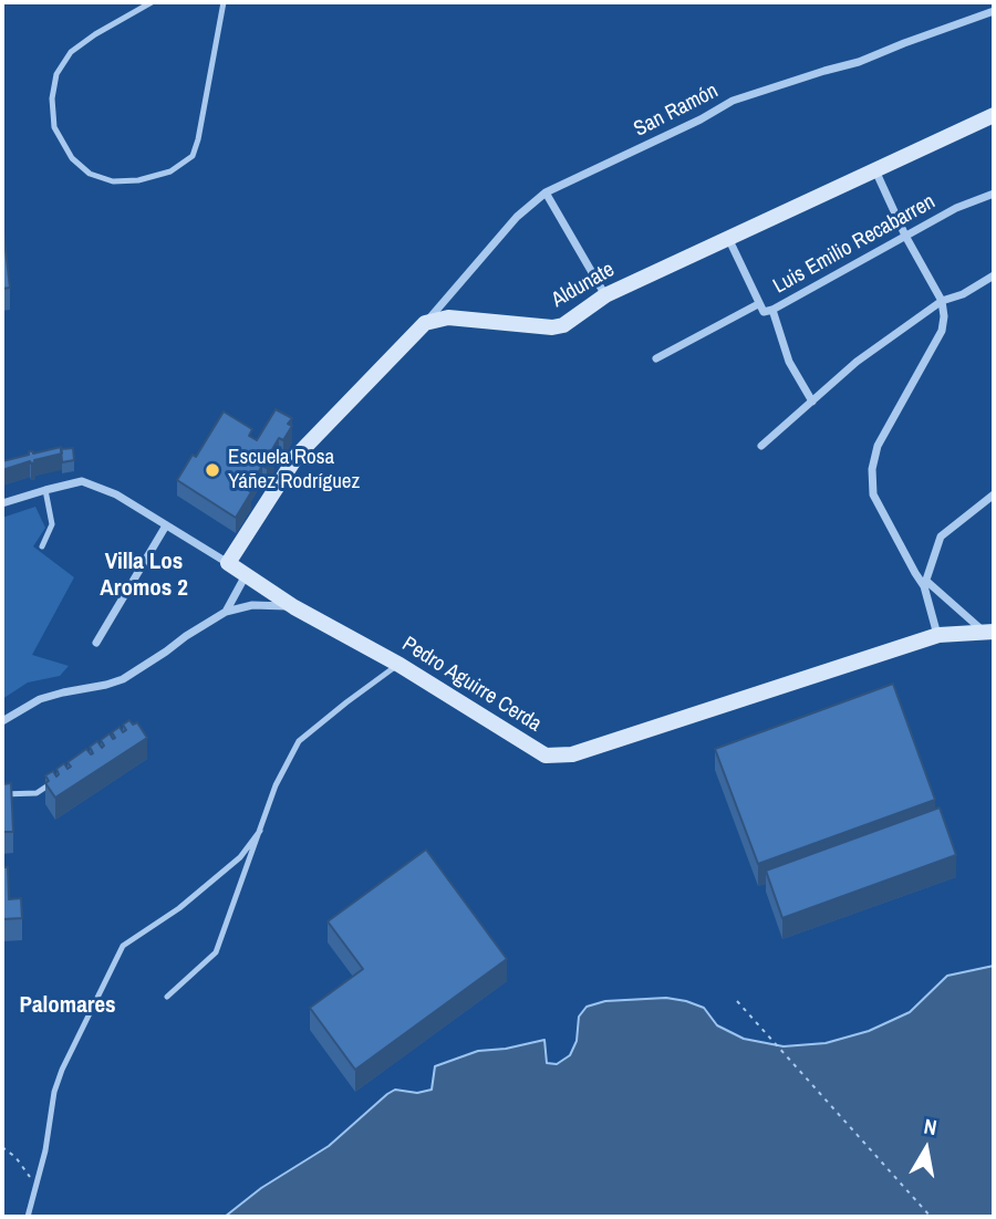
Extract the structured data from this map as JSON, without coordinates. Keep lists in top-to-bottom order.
{
  "streets": {
    "street": [
      "San Ramón",
      "Luis Emilio Recabarren",
      "Aldunate",
      "Pedro Aguirre Cerda"
    ]
  },
  "crossings": [
    ["San Ramón", "Aldunate"],
    ["Luis Emilio Recabarren", "Aldunate"]
  ],
  "districts": ["Villa Los Aromos 2", "Palomares"],
  "places": ["Escuela Rosa Yáñez Rodríguez"],
  "north": "top"
}
